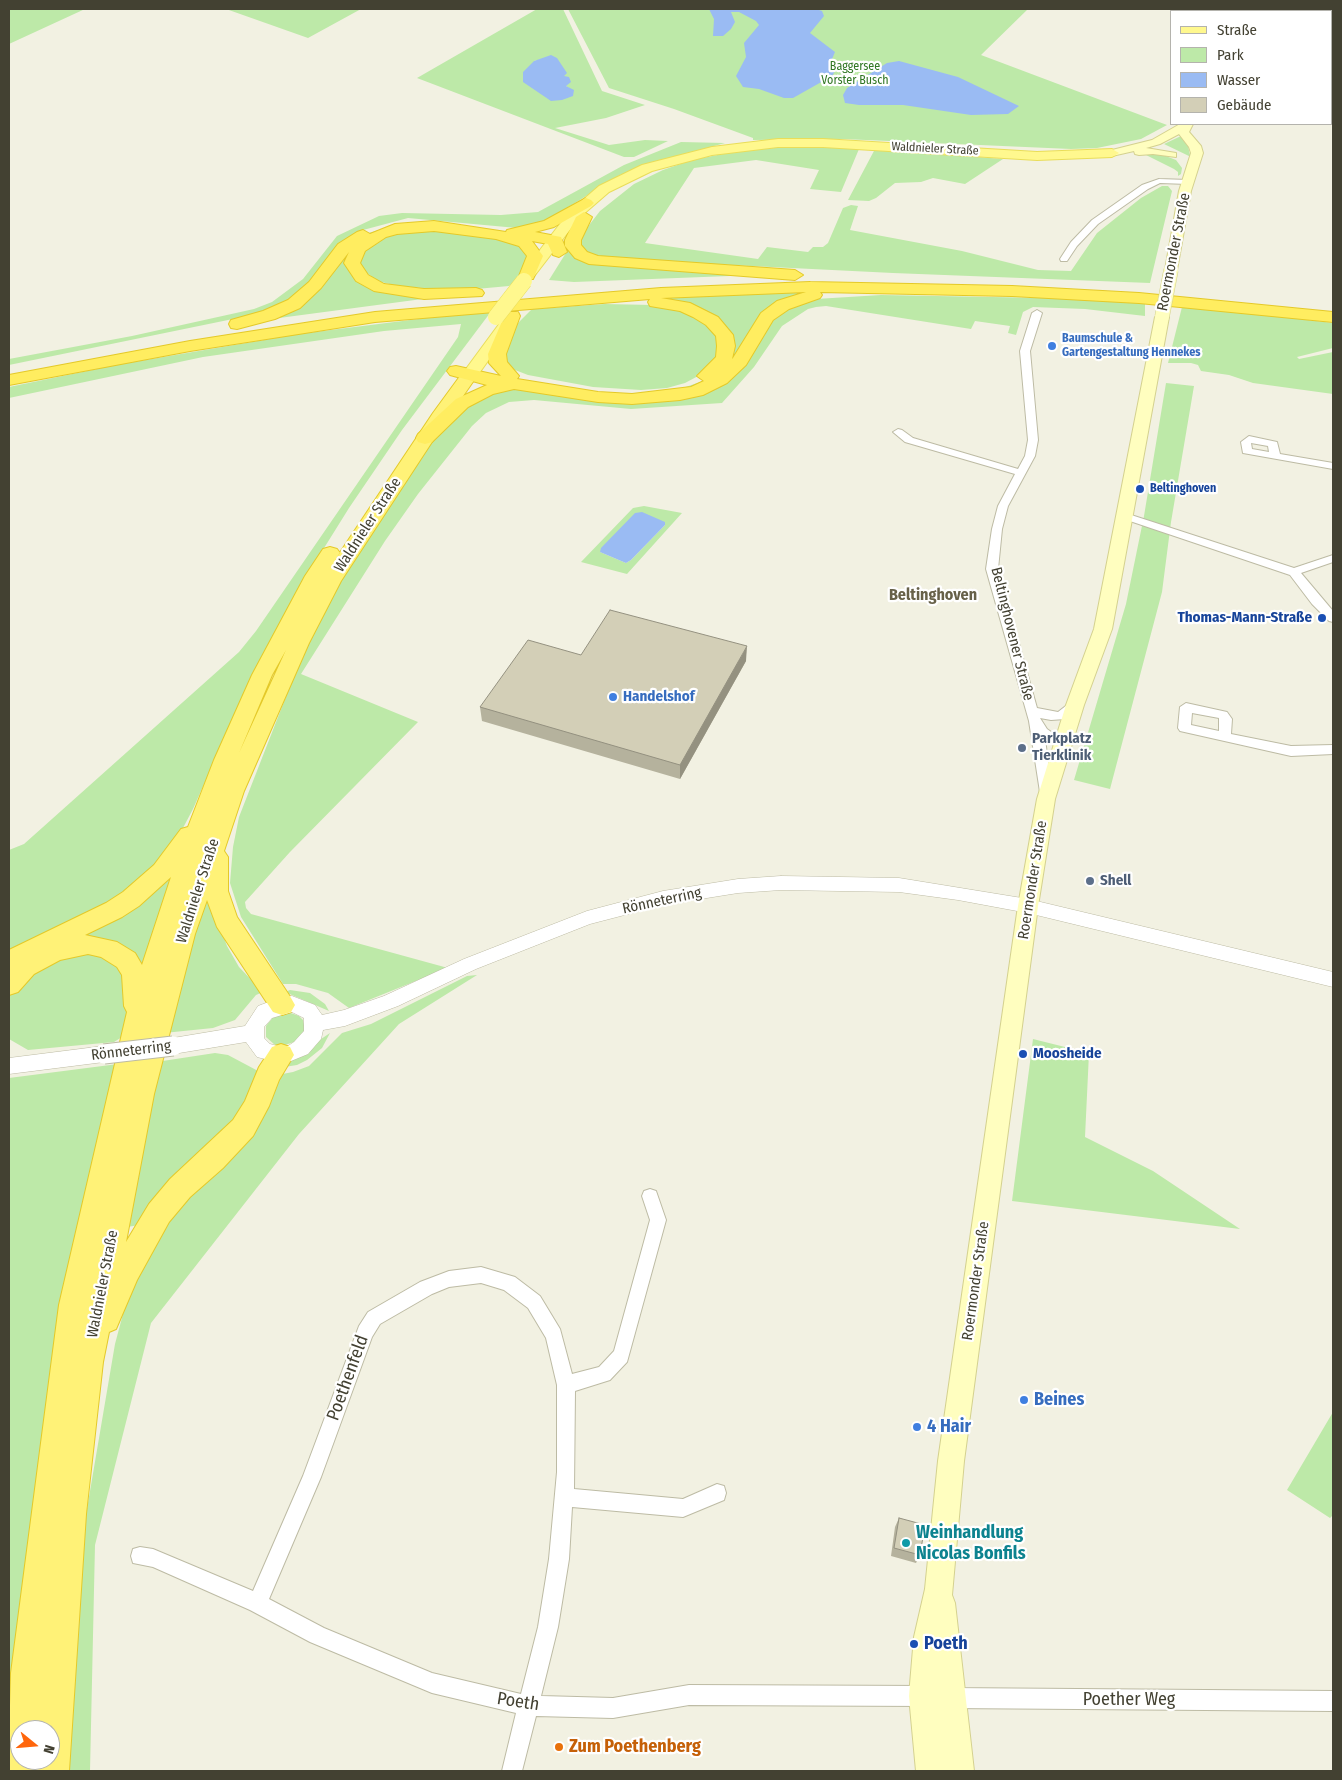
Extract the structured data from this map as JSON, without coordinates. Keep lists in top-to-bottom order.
{
  "streets": {
    "highway": ["Waldnieler Straße"],
    "main road": ["Roermonder Straße"],
    "street": [
      "Beltinghovener Straße",
      "Rönneterring",
      "Poethenfeld",
      "Poether Weg",
      "Poeth"
    ]
  },
  "crossings": [
    ["Waldnieler Straße", "Roermonder Straße"],
    ["Roermonder Straße", "Beltinghovener Straße"],
    ["Roermonder Straße", "Rönneterring"],
    ["Roermonder Straße", "Poether Weg"],
    ["Roermonder Straße", "Poeth"],
    ["Poethenfeld", "Poeth"],
    ["Poether Weg", "Poeth"]
  ],
  "districts": ["Beltinghoven"],
  "parks": ["Baggersee Vorster Busch"],
  "places": [
    "Baumschule & Gartengestaltung Hennekes",
    "Beltinghoven",
    "Thomas-Mann-Straße",
    "Handelshof",
    "Parkplatz Tierklinik",
    "Shell",
    "Moosheide",
    "Beines",
    "4 Hair",
    "Weinhandlung Nicolas Bonfils",
    "Poeth",
    "Zum Poethenberg"
  ],
  "legend": [
    "Straße",
    "Park",
    "Wasser",
    "Gebäude"
  ],
  "north": "right"
}
